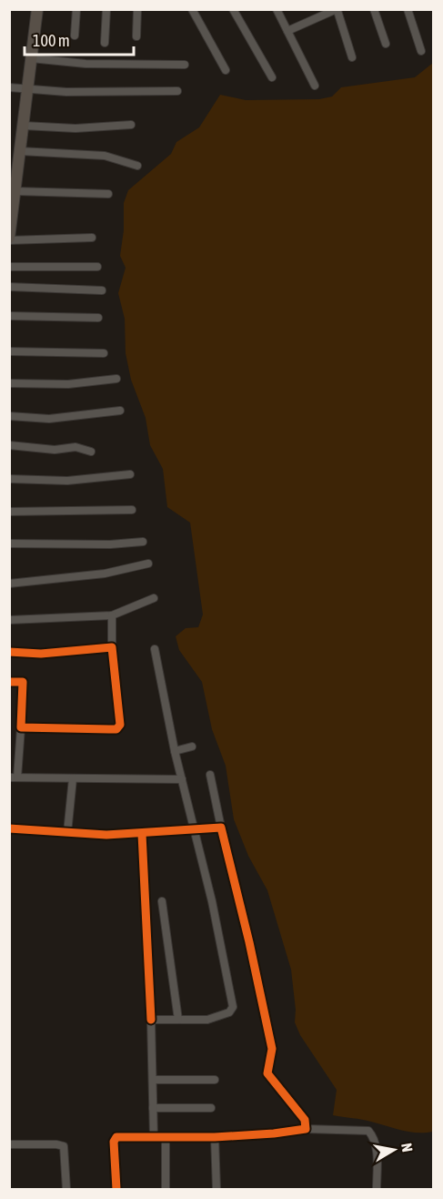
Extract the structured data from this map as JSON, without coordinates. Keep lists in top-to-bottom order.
{
  "scale_bar": "100 m",
  "north": "right"
}
